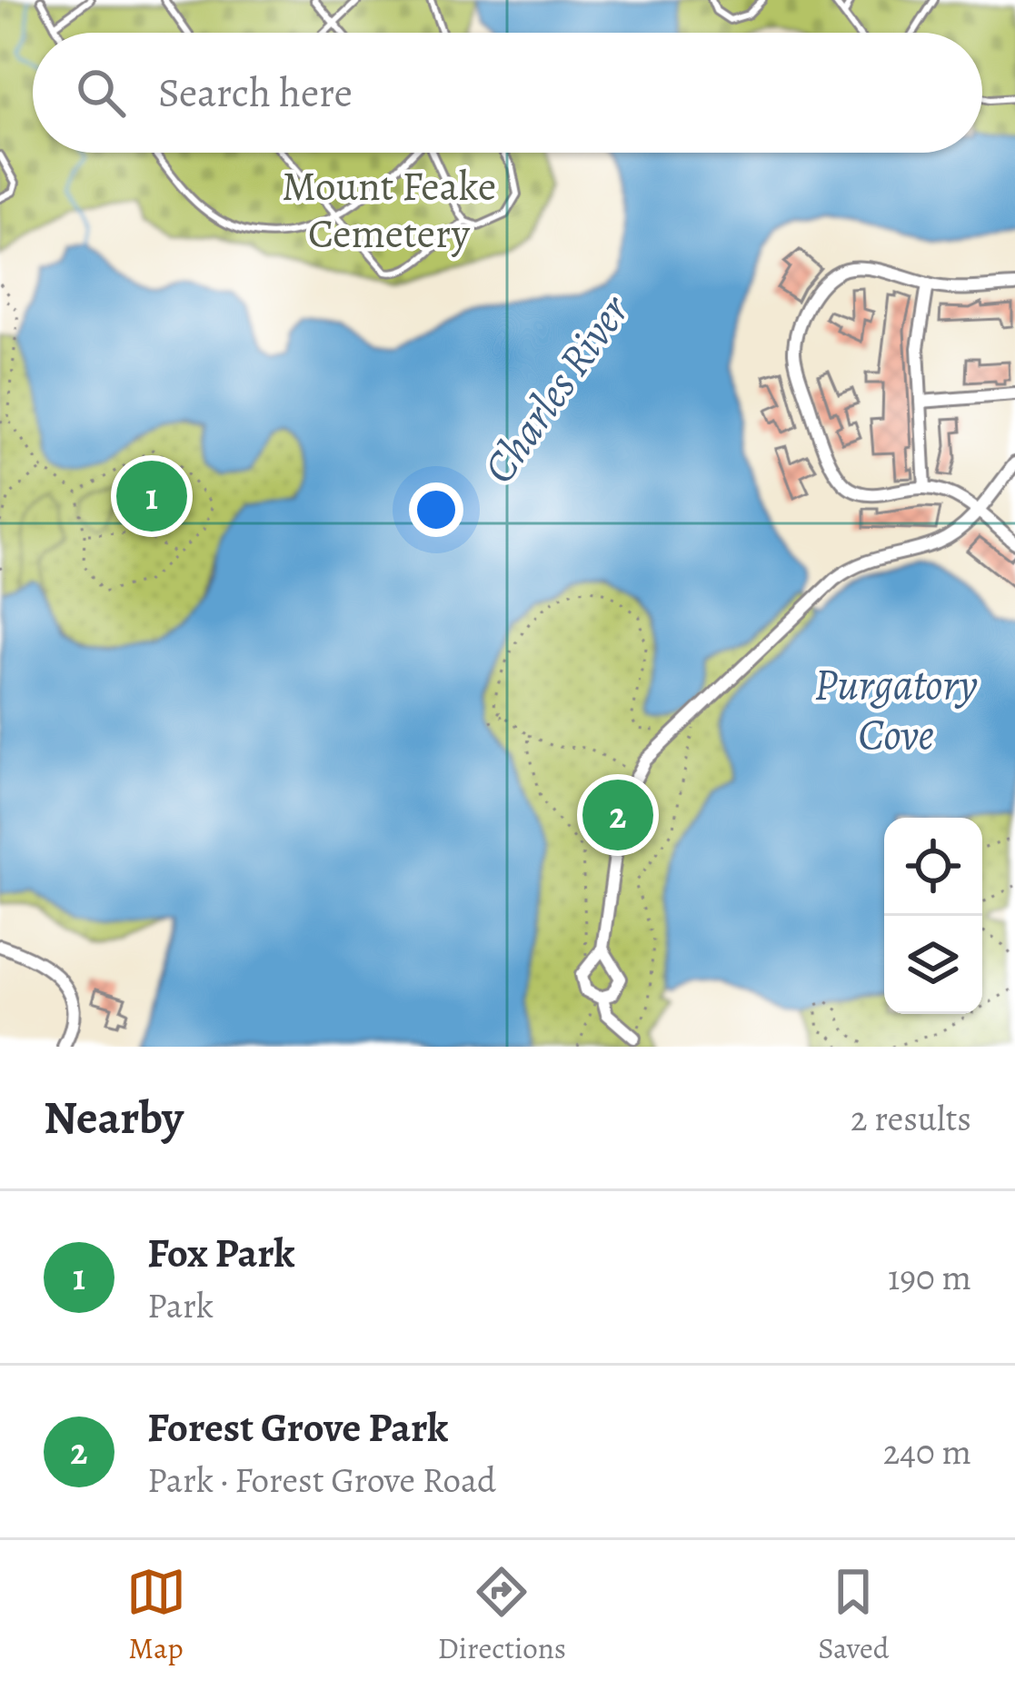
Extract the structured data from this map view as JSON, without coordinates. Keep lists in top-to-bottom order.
{
  "water": ["Charles River", "Purgatory Cove"],
  "parks": ["Mount Feake Cemetery"],
  "page": {
    "search": "Search here",
    "pins": ["1", "2"],
    "heading": ["Nearby", "2 results"],
    "list": [
      {
        "mark": "1",
        "name": "Fox Park",
        "note": "Park",
        "value": "190 m"
      },
      {
        "mark": "2",
        "name": "Forest Grove Park",
        "note": "Park · Forest Grove Road",
        "value": "240 m"
      }
    ],
    "nav": ["Map", "Directions", "Saved"]
  }
}
